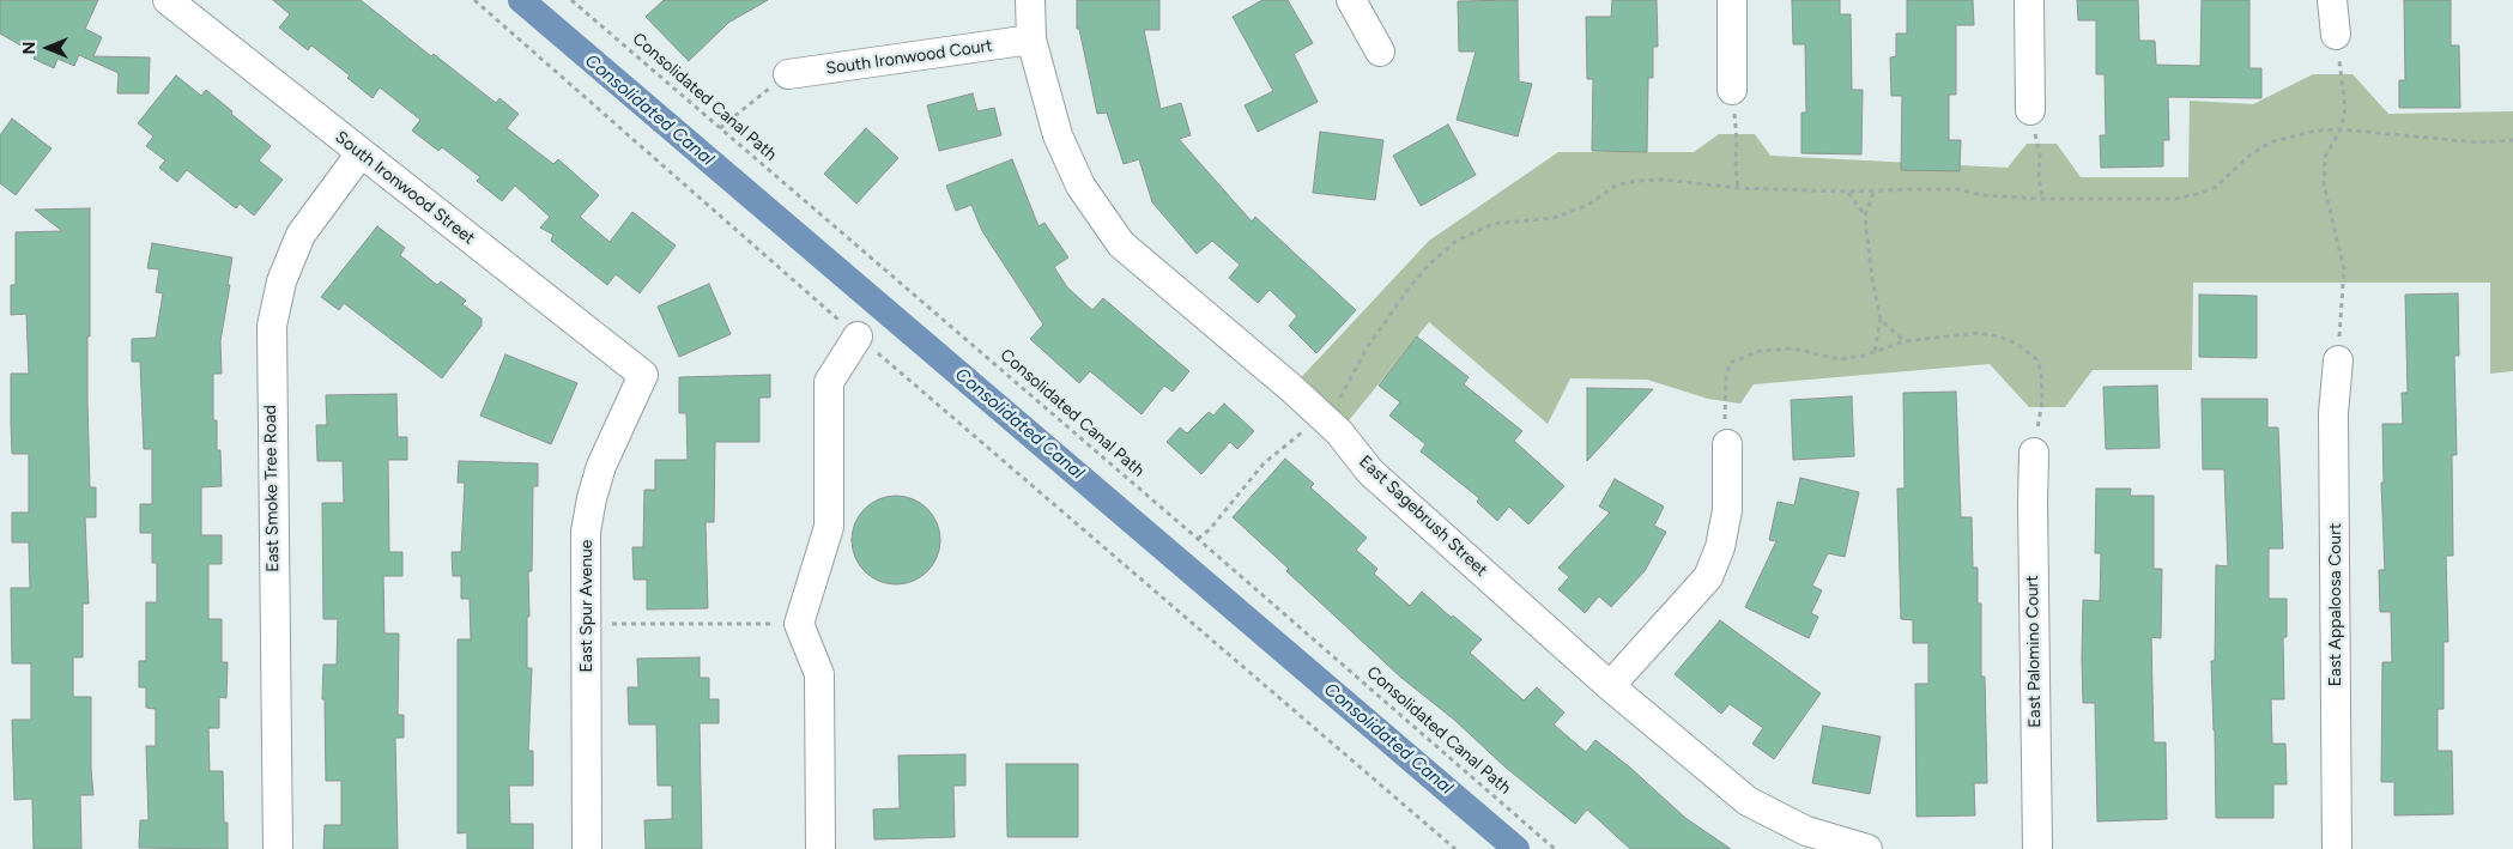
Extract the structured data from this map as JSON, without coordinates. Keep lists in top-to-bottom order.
{
  "streets": {
    "street": [
      "South Ironwood Court",
      "South Ironwood Street",
      "East Smoke Tree Road",
      "East Sagebrush Street",
      "East Appaloosa Court",
      "East Spur Avenue",
      "East Palomino Court"
    ],
    "path": ["Consolidated Canal Path"]
  },
  "crossings": [
    ["South Ironwood Court", "East Sagebrush Street"],
    ["South Ironwood Street", "East Smoke Tree Road"],
    ["South Ironwood Street", "East Spur Avenue"]
  ],
  "water": ["Consolidated Canal"],
  "north": "left"
}
